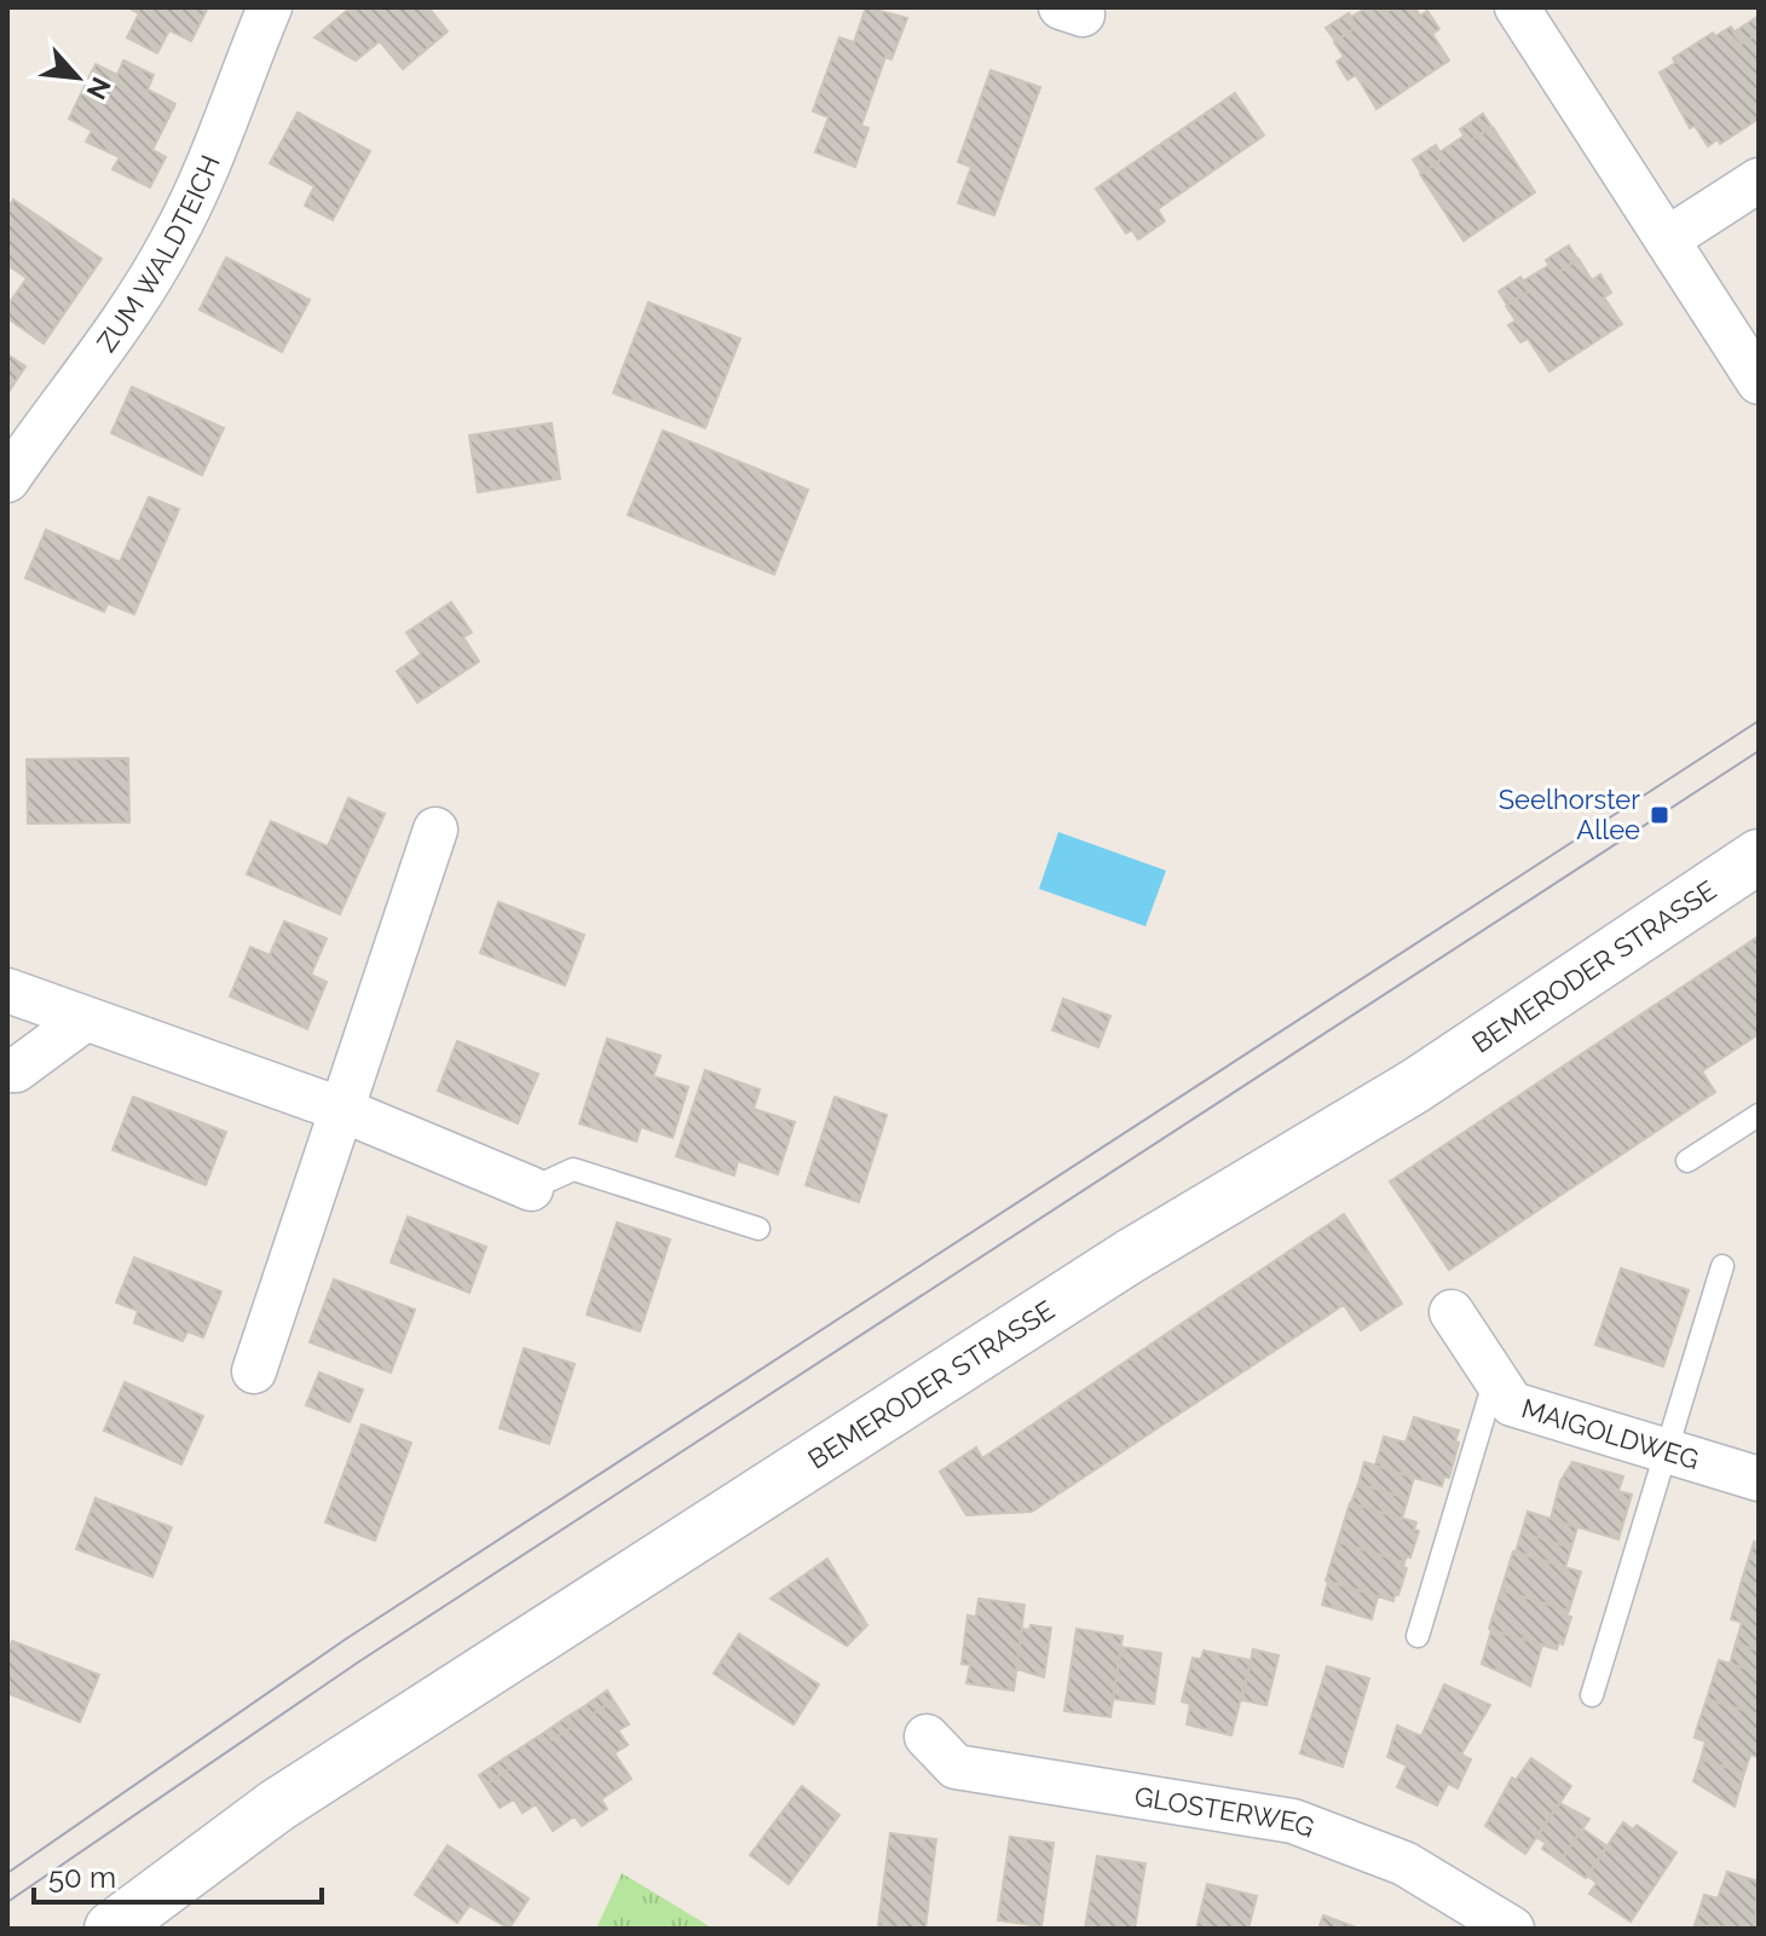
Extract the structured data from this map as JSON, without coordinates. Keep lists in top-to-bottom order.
{
  "streets": {
    "main road": ["BEMERODER STRASSE"],
    "street": ["ZUM WALDTEICH", "MAIGOLDWEG", "GLOSTERWEG"]
  },
  "places": {
    "transit": ["Seelhorster Allee"]
  },
  "scale_bar": "50 m",
  "north": "bottom right"
}
